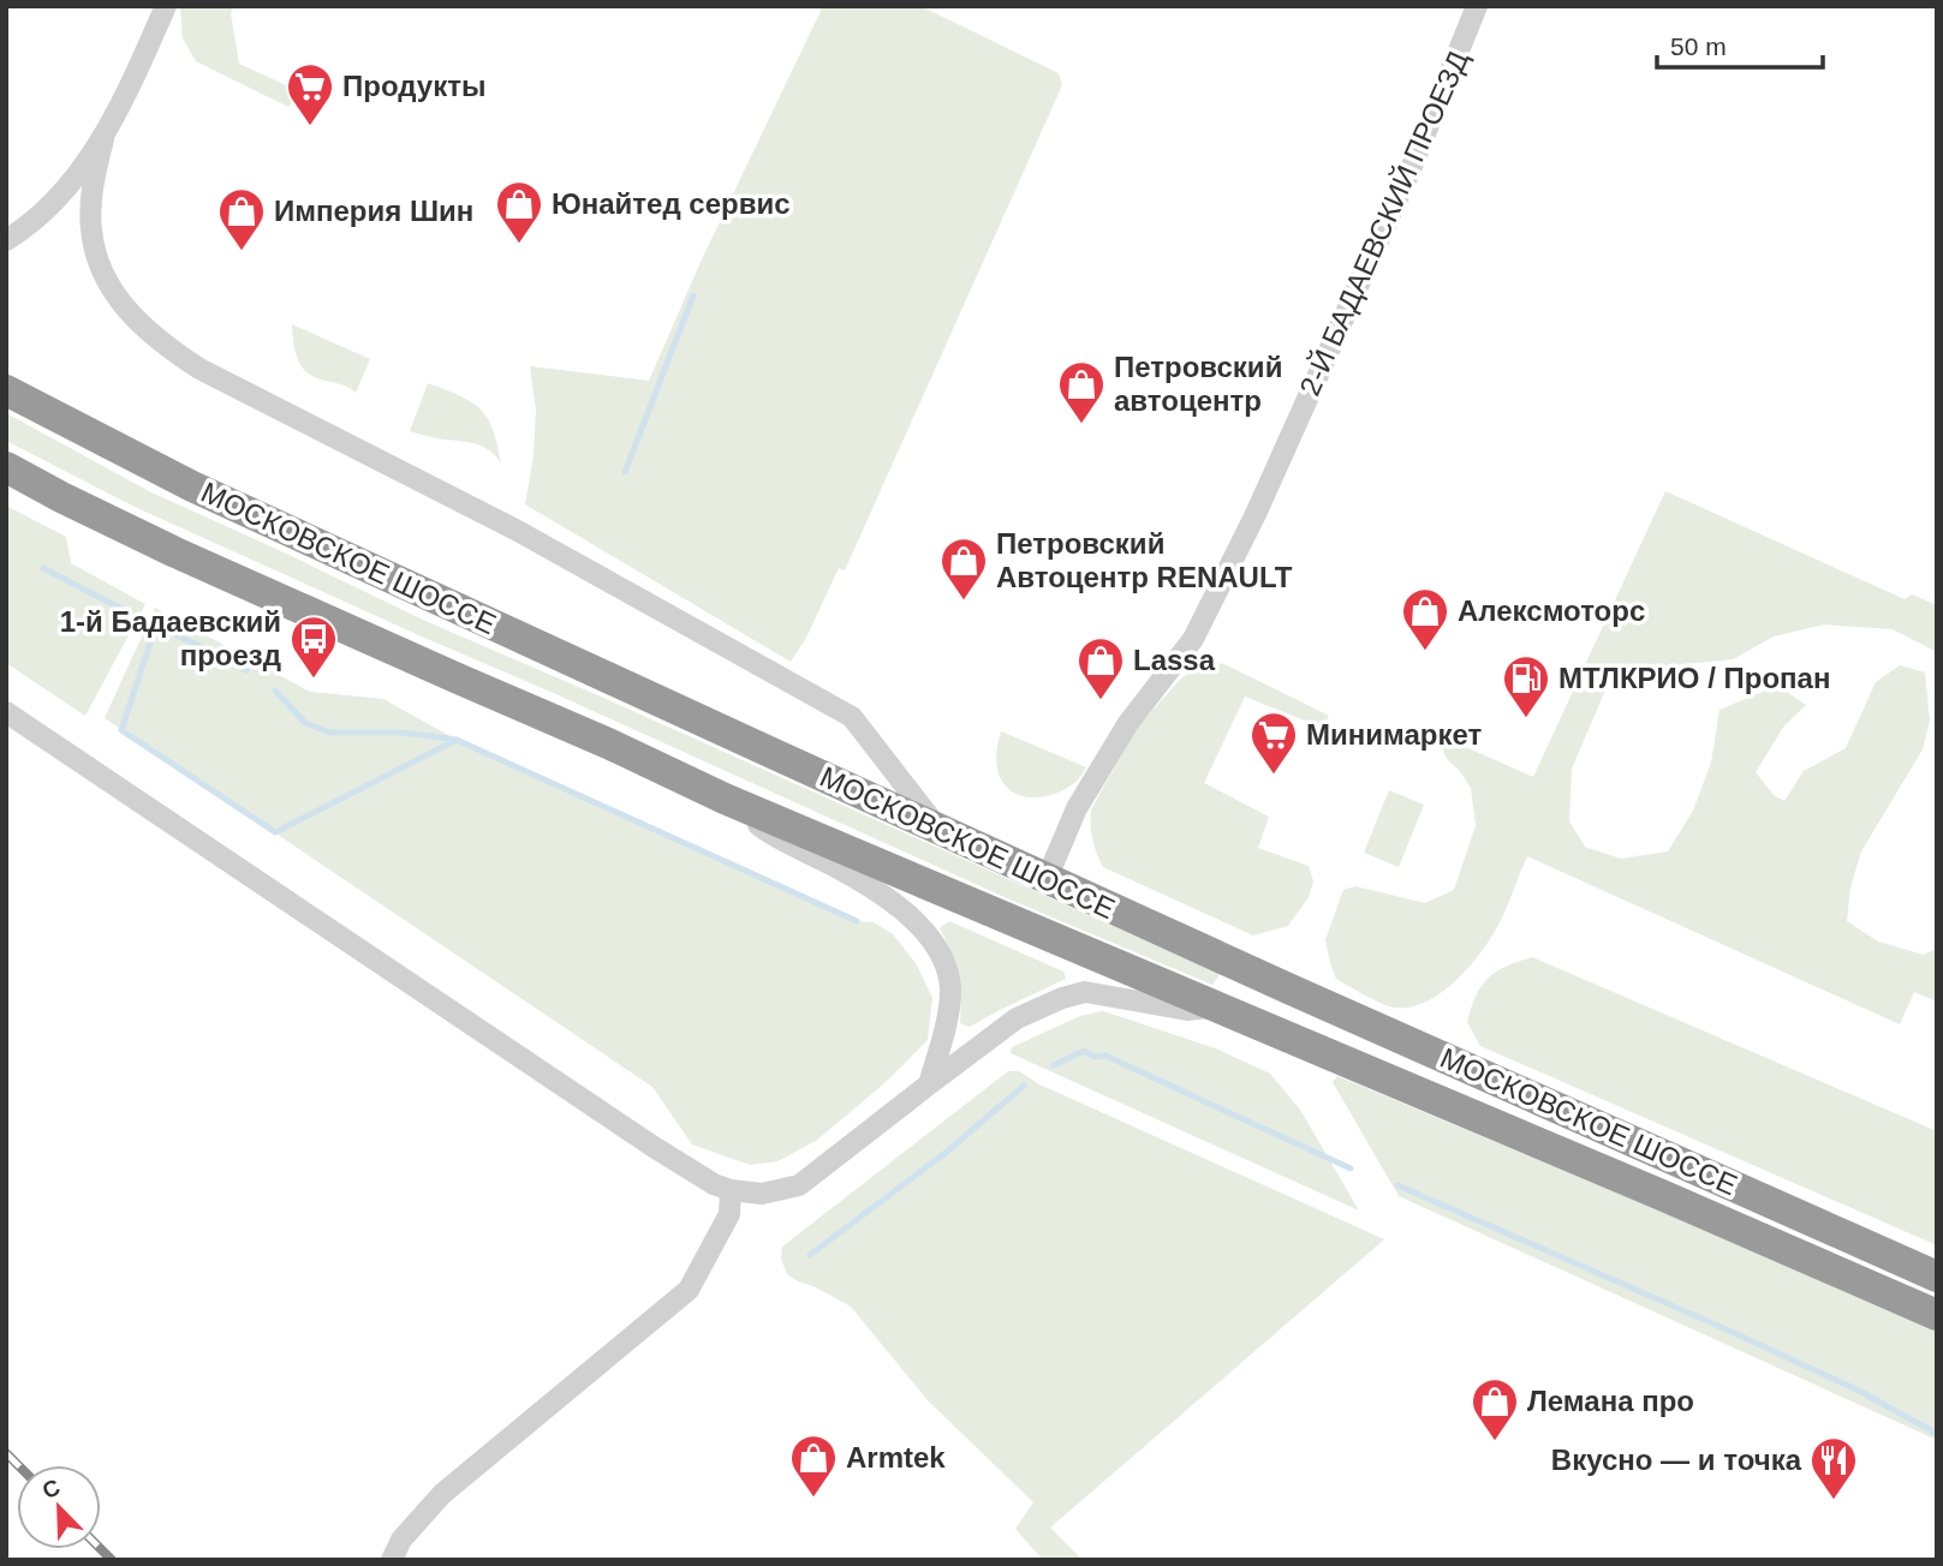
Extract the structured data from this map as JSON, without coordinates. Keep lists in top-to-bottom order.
{
  "streets": {
    "highway": ["МОСКОВСКОЕ ШОССЕ"],
    "street": ["2-Й БАДАЕВСКИЙ ПРОЕЗД"]
  },
  "crossings": [
    ["2-Й БАДАЕВСКИЙ ПРОЕЗД", "МОСКОВСКОЕ ШОССЕ"]
  ],
  "places": {
    "supermarket": ["Продукты", "Минимаркет"],
    "shop": [
      "Юнайтед сервис",
      "Империя Шин",
      "Петровский автоцентр",
      "Петровский Автоцентр RENAULT",
      "Алексмоторс",
      "Lassa",
      "Лемана про",
      "Armtek"
    ],
    "bus stop": ["1-й Бадаевский проезд"],
    "fuel station": ["МТЛКРИО / Пропан"],
    "restaurant": ["Вкусно — и точка"]
  },
  "scale_bar": "50 m",
  "north": "top left"
}
